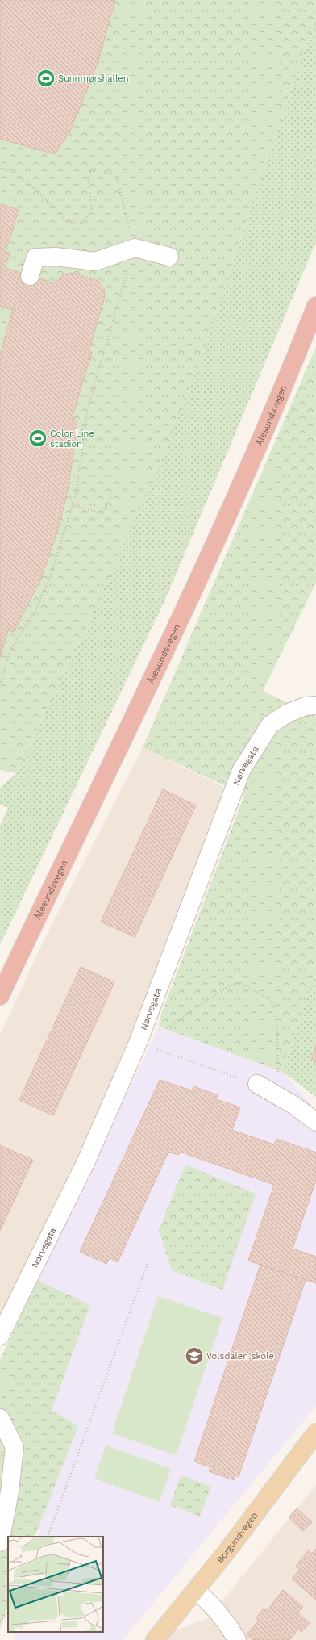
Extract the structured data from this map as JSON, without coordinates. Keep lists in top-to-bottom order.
{
  "streets": {
    "highway": ["Ålesundsvegen"],
    "main road": ["Borgundvegen"],
    "street": ["Nørvegata"]
  },
  "places": {
    "sports": ["Sunnmørshallen", "Color Line stadion"],
    "school or university": ["Volsdalen skole"]
  }
}
